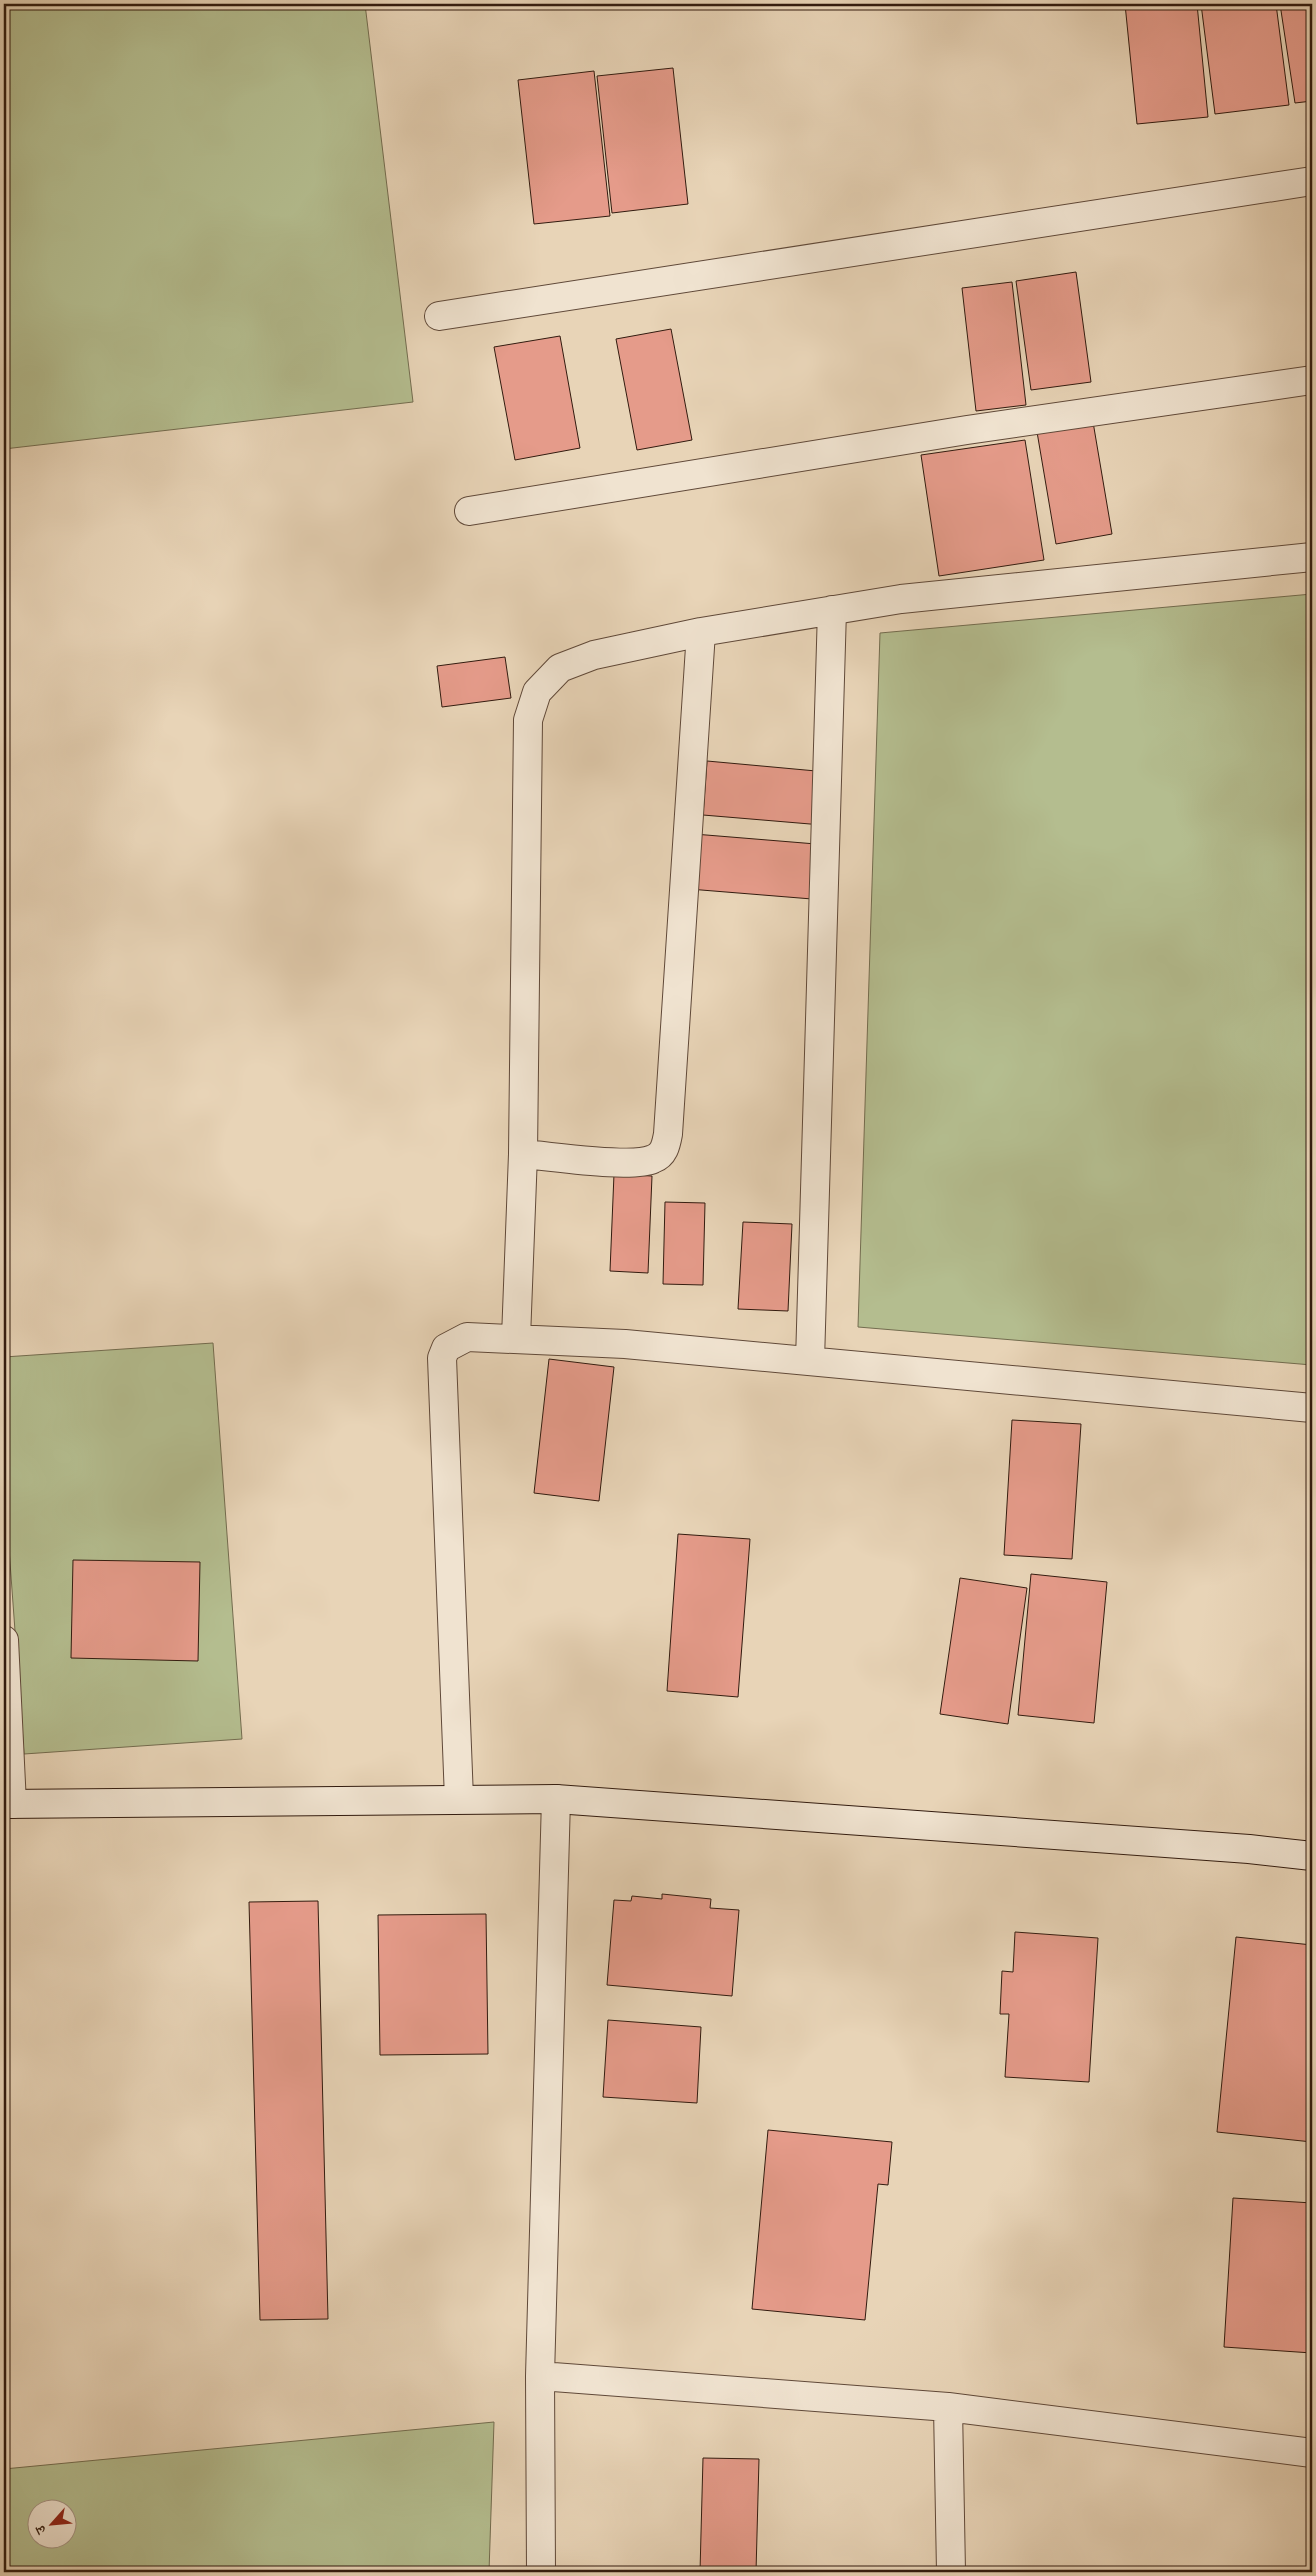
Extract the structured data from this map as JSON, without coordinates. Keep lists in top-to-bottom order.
{
  "north": "bottom left"
}
